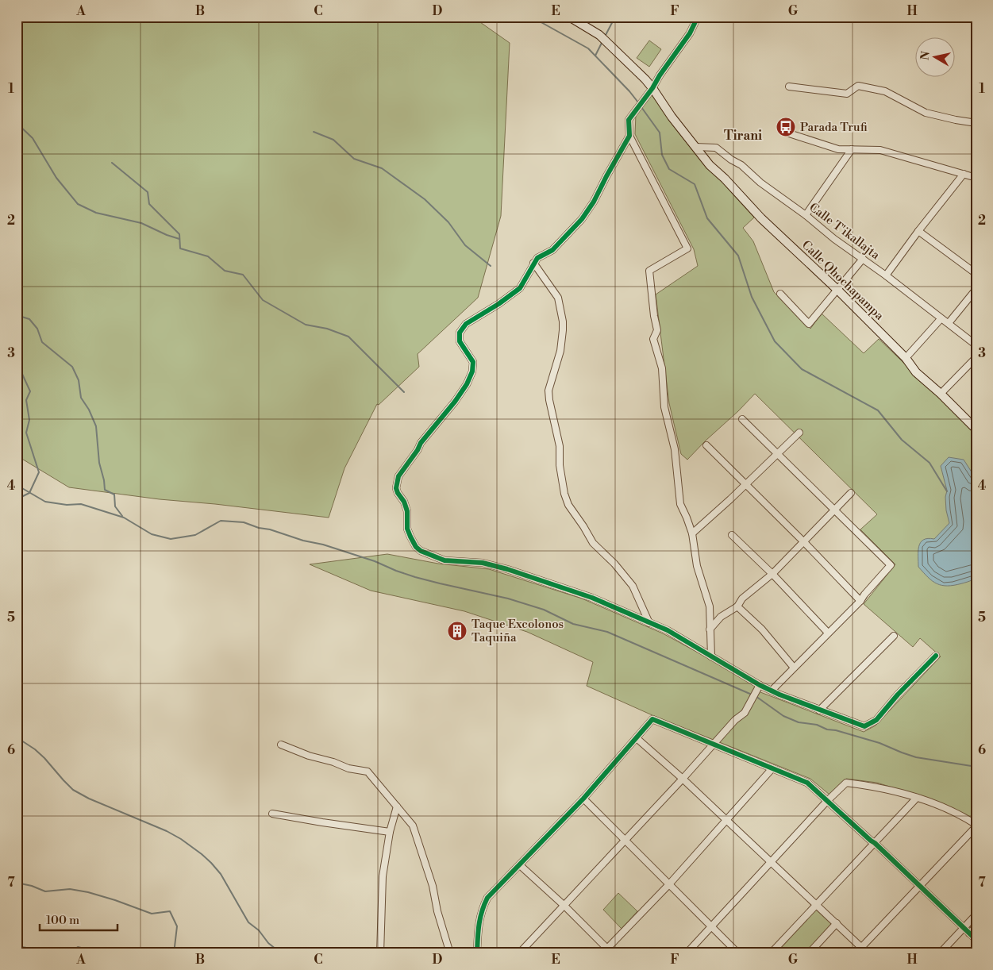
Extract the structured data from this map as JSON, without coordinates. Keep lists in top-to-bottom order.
{
  "streets": {
    "street": ["Calle T'ikallajta", "Calle Qhochapampa"]
  },
  "crossings": [
    ["Calle T'ikallajta", "Calle Qhochapampa"]
  ],
  "districts": ["Tirani"],
  "places": {
    "bus stop": ["Parada Trufi"],
    "building": ["Taque Excolonos Taquiña"]
  },
  "scale_bar": "100 m",
  "north": "left",
  "grid": {
    "columns": [
      "A",
      "B",
      "C",
      "D",
      "E",
      "F",
      "G",
      "H"
    ],
    "rows": [
      "1",
      "2",
      "3",
      "4",
      "5",
      "6",
      "7"
    ]
  }
}
